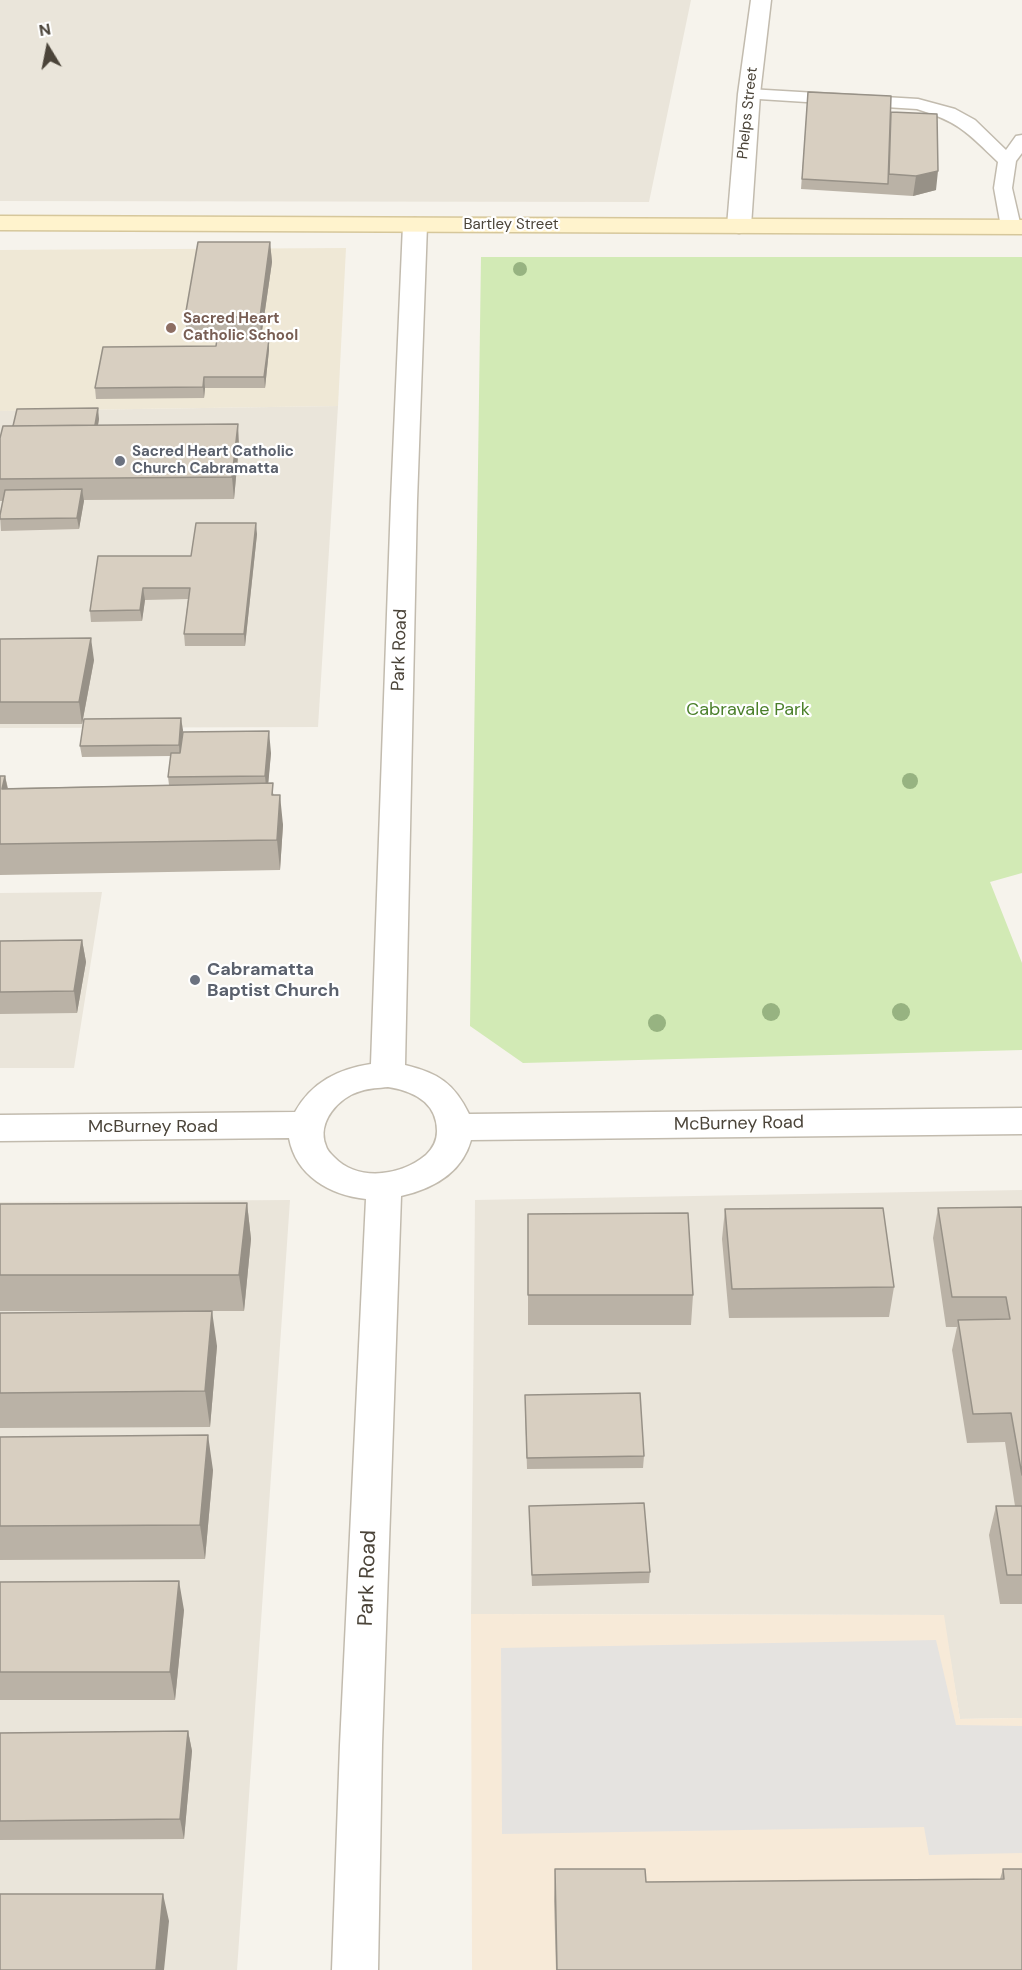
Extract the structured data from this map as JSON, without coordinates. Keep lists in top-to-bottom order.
{
  "streets": {
    "main road": ["Bartley Street"],
    "street": ["Phelps Street", "Park Road", "McBurney Road"]
  },
  "crossings": [
    ["Phelps Street", "Bartley Street"],
    ["Bartley Street", "Park Road"],
    ["Park Road", "McBurney Road"]
  ],
  "parks": ["Cabravale Park"],
  "places": ["Sacred Heart Catholic School", "Sacred Heart Catholic Church Cabramatta", "Cabramatta Baptist Church"],
  "north": "top"
}
